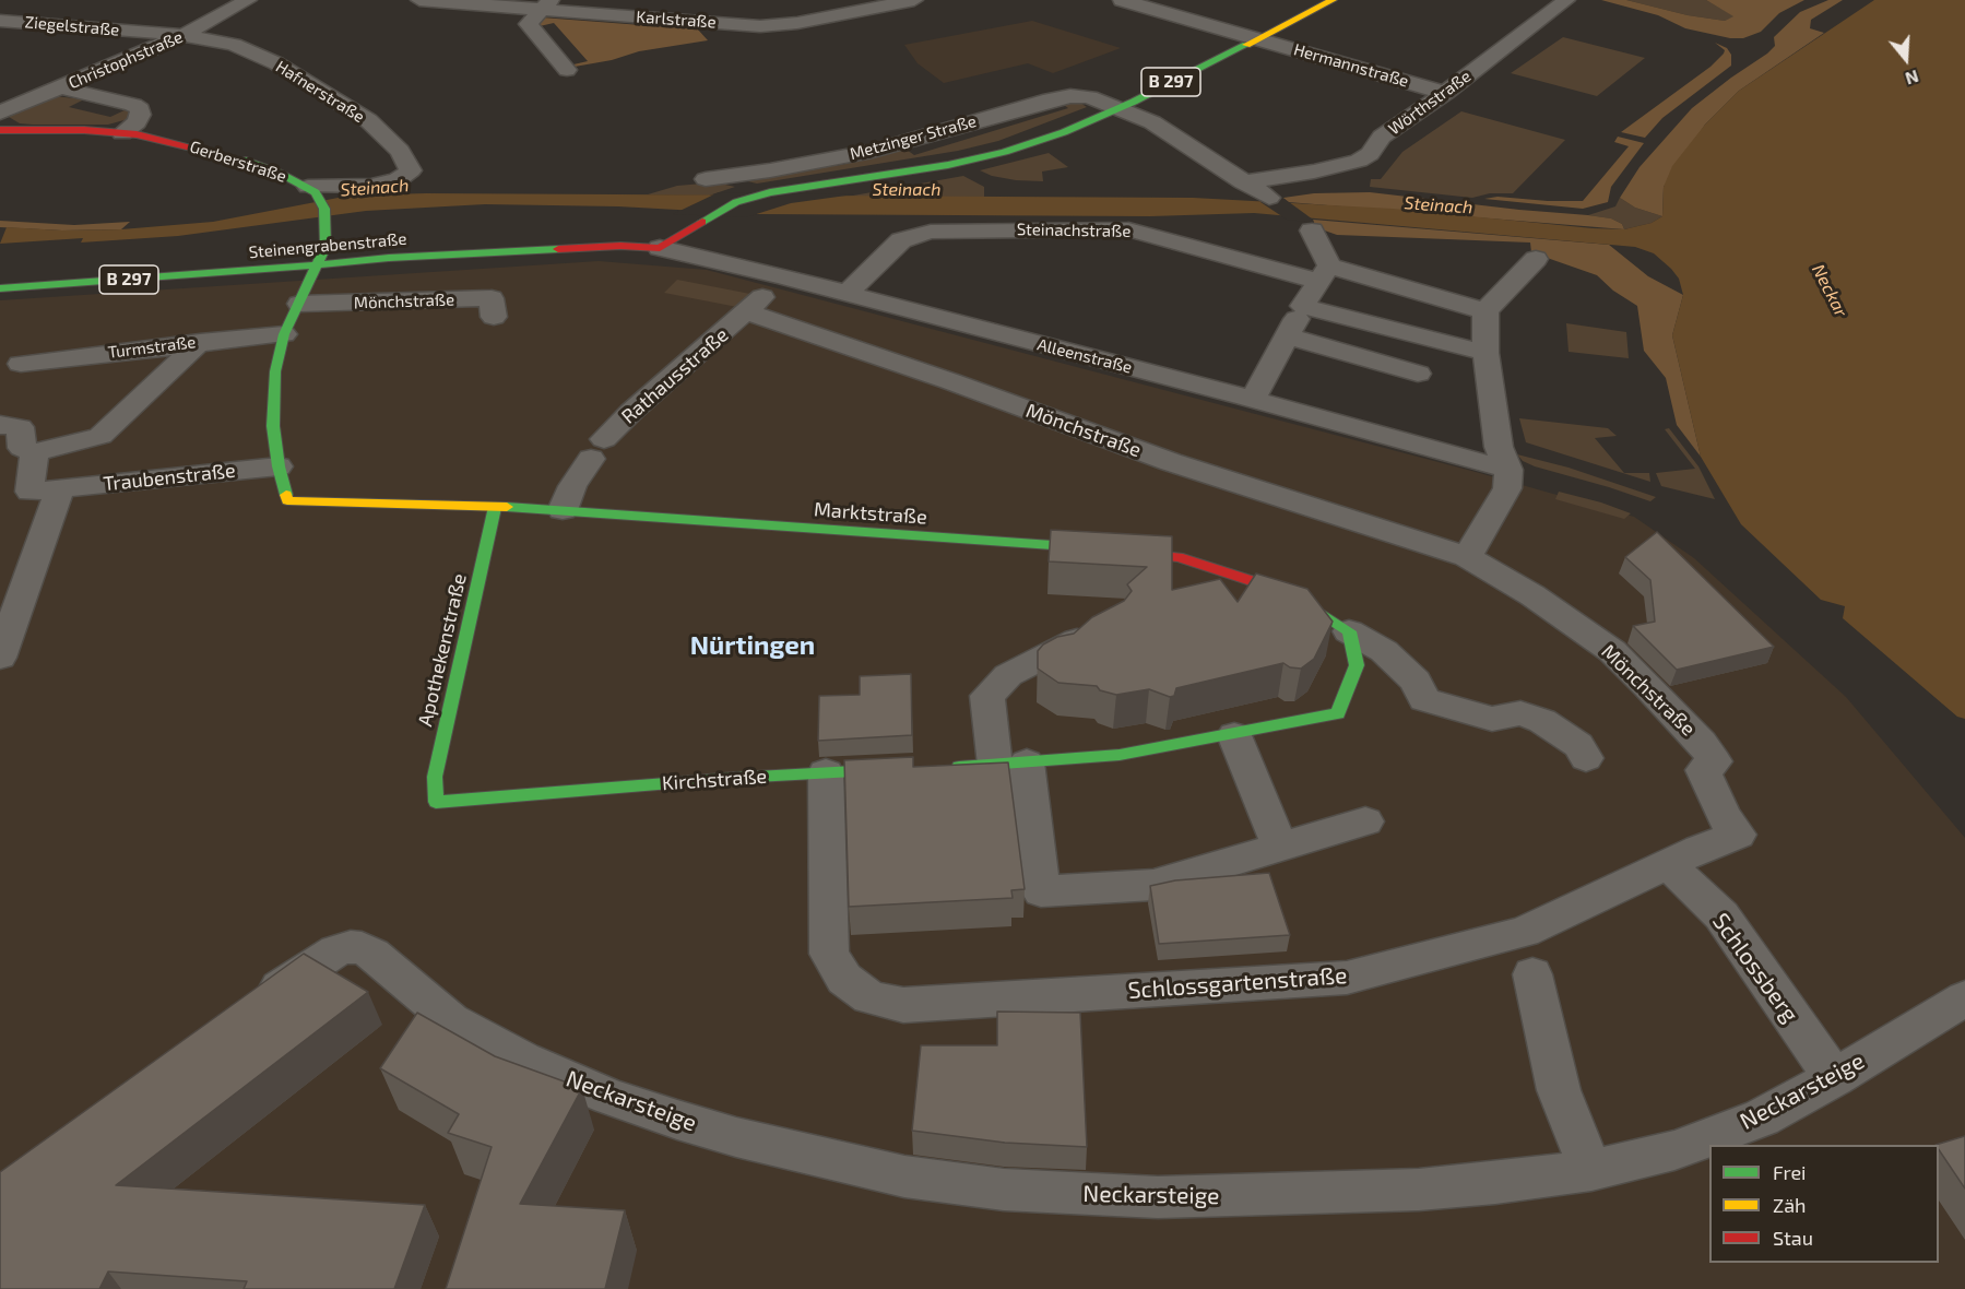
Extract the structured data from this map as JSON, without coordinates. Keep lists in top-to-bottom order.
{
  "streets": {
    "street": [
      "Karlstraße",
      "Ziegelstraße",
      "Christophstraße",
      "Hermannstraße",
      "B 297",
      "Hafnerstraße",
      "Wörthstraße",
      "Metzinger Straße",
      "Gerberstraße",
      "Steinachstraße",
      "Steinengrabenstraße",
      "Mönchstraße",
      "Turmstraße",
      "Alleenstraße",
      "Rathausstraße",
      "Traubenstraße",
      "Marktstraße",
      "Apothekenstraße",
      "Kirchstraße",
      "Schlossberg",
      "Schlossgartenstraße",
      "Neckarsteige"
    ]
  },
  "crossings": [
    ["Ziegelstraße", "Christophstraße"],
    ["Ziegelstraße", "Hafnerstraße"],
    ["Christophstraße", "Hafnerstraße"],
    ["Hermannstraße", "Wörthstraße"],
    ["Hermannstraße", "Metzinger Straße"],
    ["Hafnerstraße", "Gerberstraße"],
    ["Wörthstraße", "Metzinger Straße"],
    ["Metzinger Straße", "Steinengrabenstraße"],
    ["Metzinger Straße", "Alleenstraße"],
    ["Steinachstraße", "Alleenstraße"],
    ["Steinengrabenstraße", "Alleenstraße"],
    ["Mönchstraße", "Rathausstraße"],
    ["Mönchstraße", "Schlossgartenstraße"],
    ["Rathausstraße", "Marktstraße"],
    ["Traubenstraße", "Marktstraße"],
    ["Marktstraße", "Apothekenstraße"],
    ["Apothekenstraße", "Kirchstraße"],
    ["Kirchstraße", "Schlossgartenstraße"],
    ["Schlossberg", "Schlossgartenstraße"],
    ["Schlossberg", "Neckarsteige"]
  ],
  "districts": ["Nürtingen"],
  "water": ["Steinach", "Neckar"],
  "legend": ["Frei", "Zäh", "Stau"],
  "north": "bottom"
}
